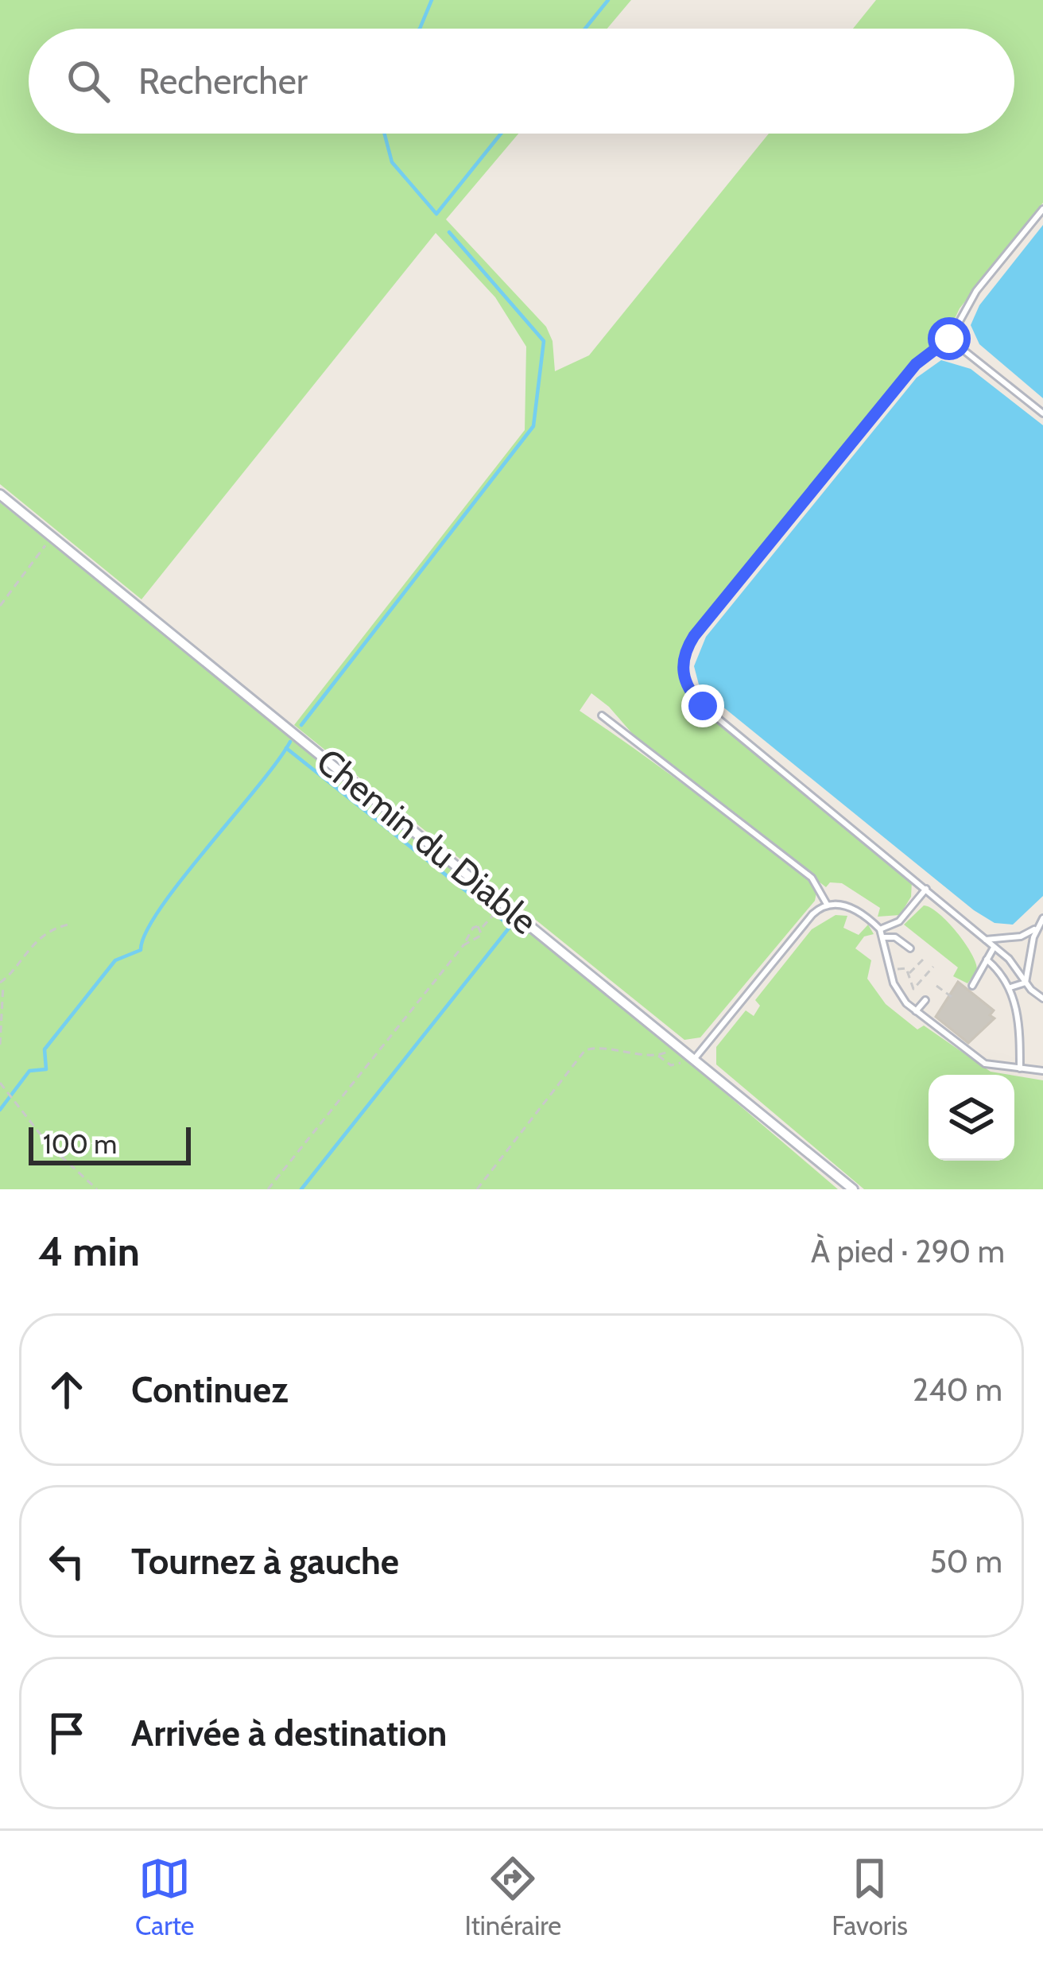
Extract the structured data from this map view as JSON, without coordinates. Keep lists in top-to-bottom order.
{
  "streets": {
    "street": ["Chemin du Diable"]
  },
  "scale_bar": "100 m",
  "page": {
    "search": "Rechercher",
    "scale": "100 m",
    "heading": ["4 min", "À pied · 290 m"],
    "list": [
      ["Continuez", "240 m"],
      ["Tournez à gauche", "50 m"],
      "Arrivée à destination"
    ],
    "nav": ["Carte", "Itinéraire", "Favoris"]
  }
}
